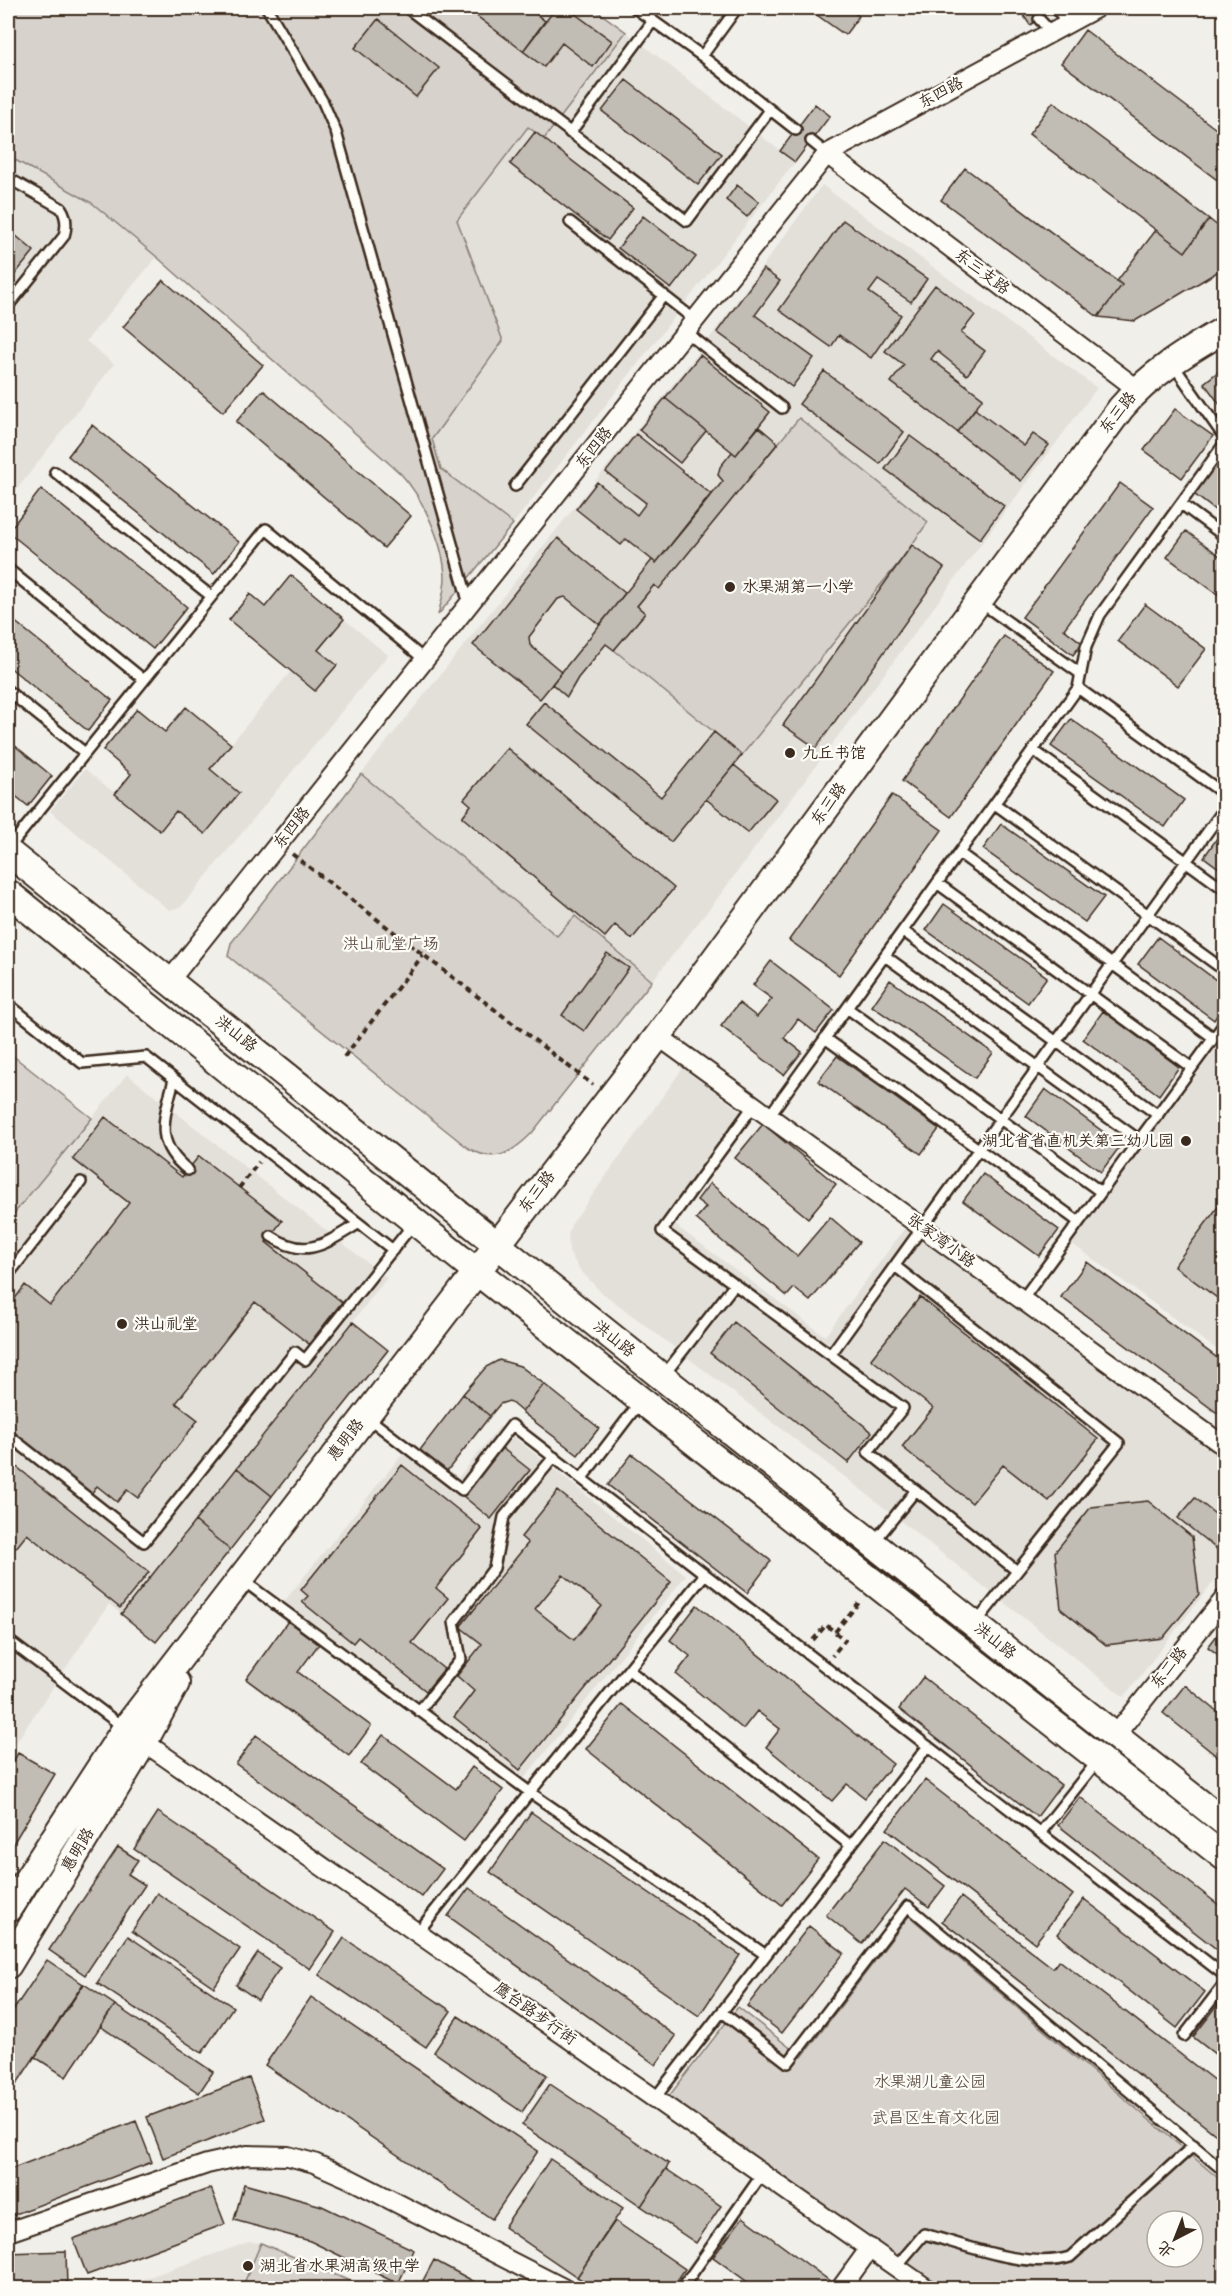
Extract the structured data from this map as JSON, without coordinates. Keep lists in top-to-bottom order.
{
  "streets": {
    "main road": ["东三路", "洪山路", "惠明路"],
    "street": [
      "东四路",
      "东三支路",
      "张家湾小路",
      "东二路",
      "鹰台路步行街"
    ]
  },
  "crossings": [
    ["东四路", "东三支路"],
    ["东四路", "洪山路"],
    ["东三支路", "东三路"],
    ["东三路", "洪山路"],
    ["东三路", "张家湾小路"],
    ["东三路", "惠明路"],
    ["洪山路", "惠明路"],
    ["洪山路", "东二路"],
    ["惠明路", "鹰台路步行街"]
  ],
  "parks": ["洪山礼堂广场", "水果湖儿童公园", "武昌区生育文化园"],
  "places": [
    "水果湖第一小学",
    "九丘书馆",
    "湖北省省直机关第三幼儿园",
    "洪山礼堂",
    "湖北省水果湖高级中学"
  ],
  "north": "bottom left"
}
